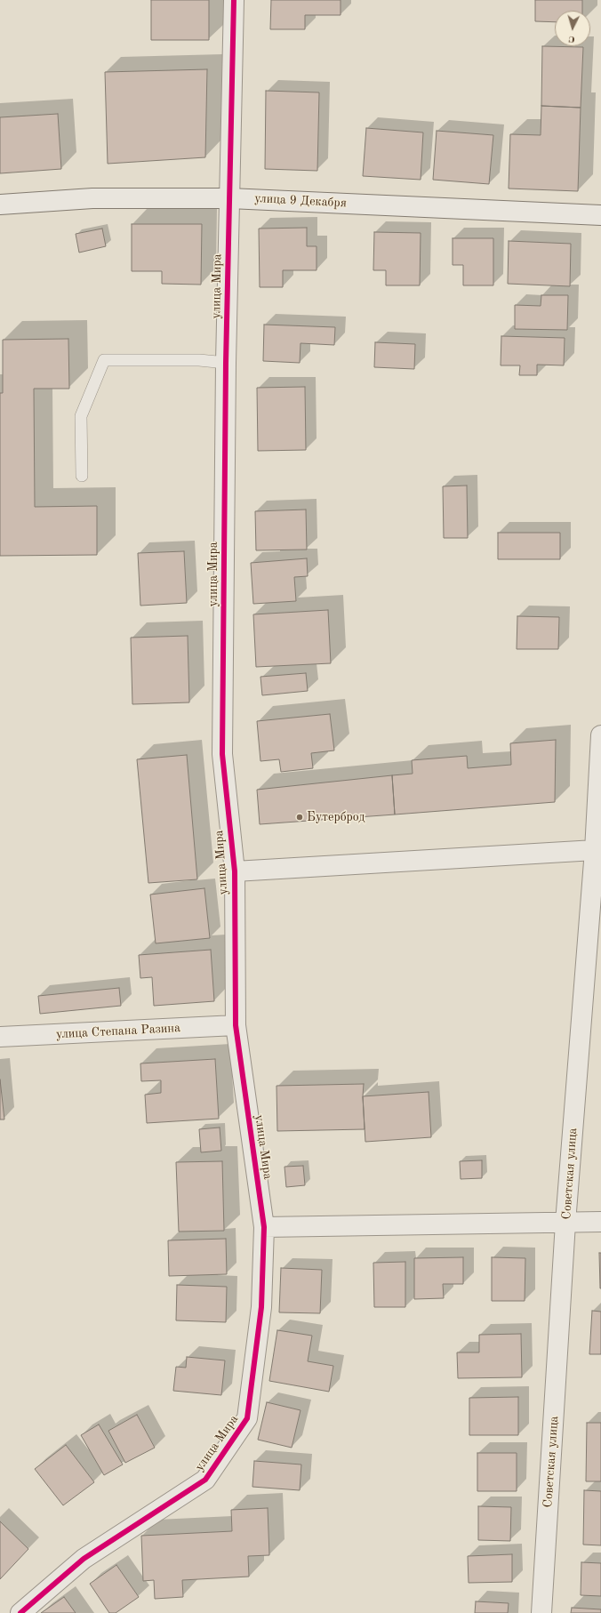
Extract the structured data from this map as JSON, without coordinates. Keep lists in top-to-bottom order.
{
  "streets": {
    "street": [
      "улица 9 Декабря",
      "улица Мира",
      "улица Степана Разина",
      "Советская улица"
    ]
  },
  "crossings": [
    ["улица 9 Декабря", "улица Мира"],
    ["улица Мира", "улица Степана Разина"]
  ],
  "places": ["Бутерброд"],
  "north": "bottom"
}
